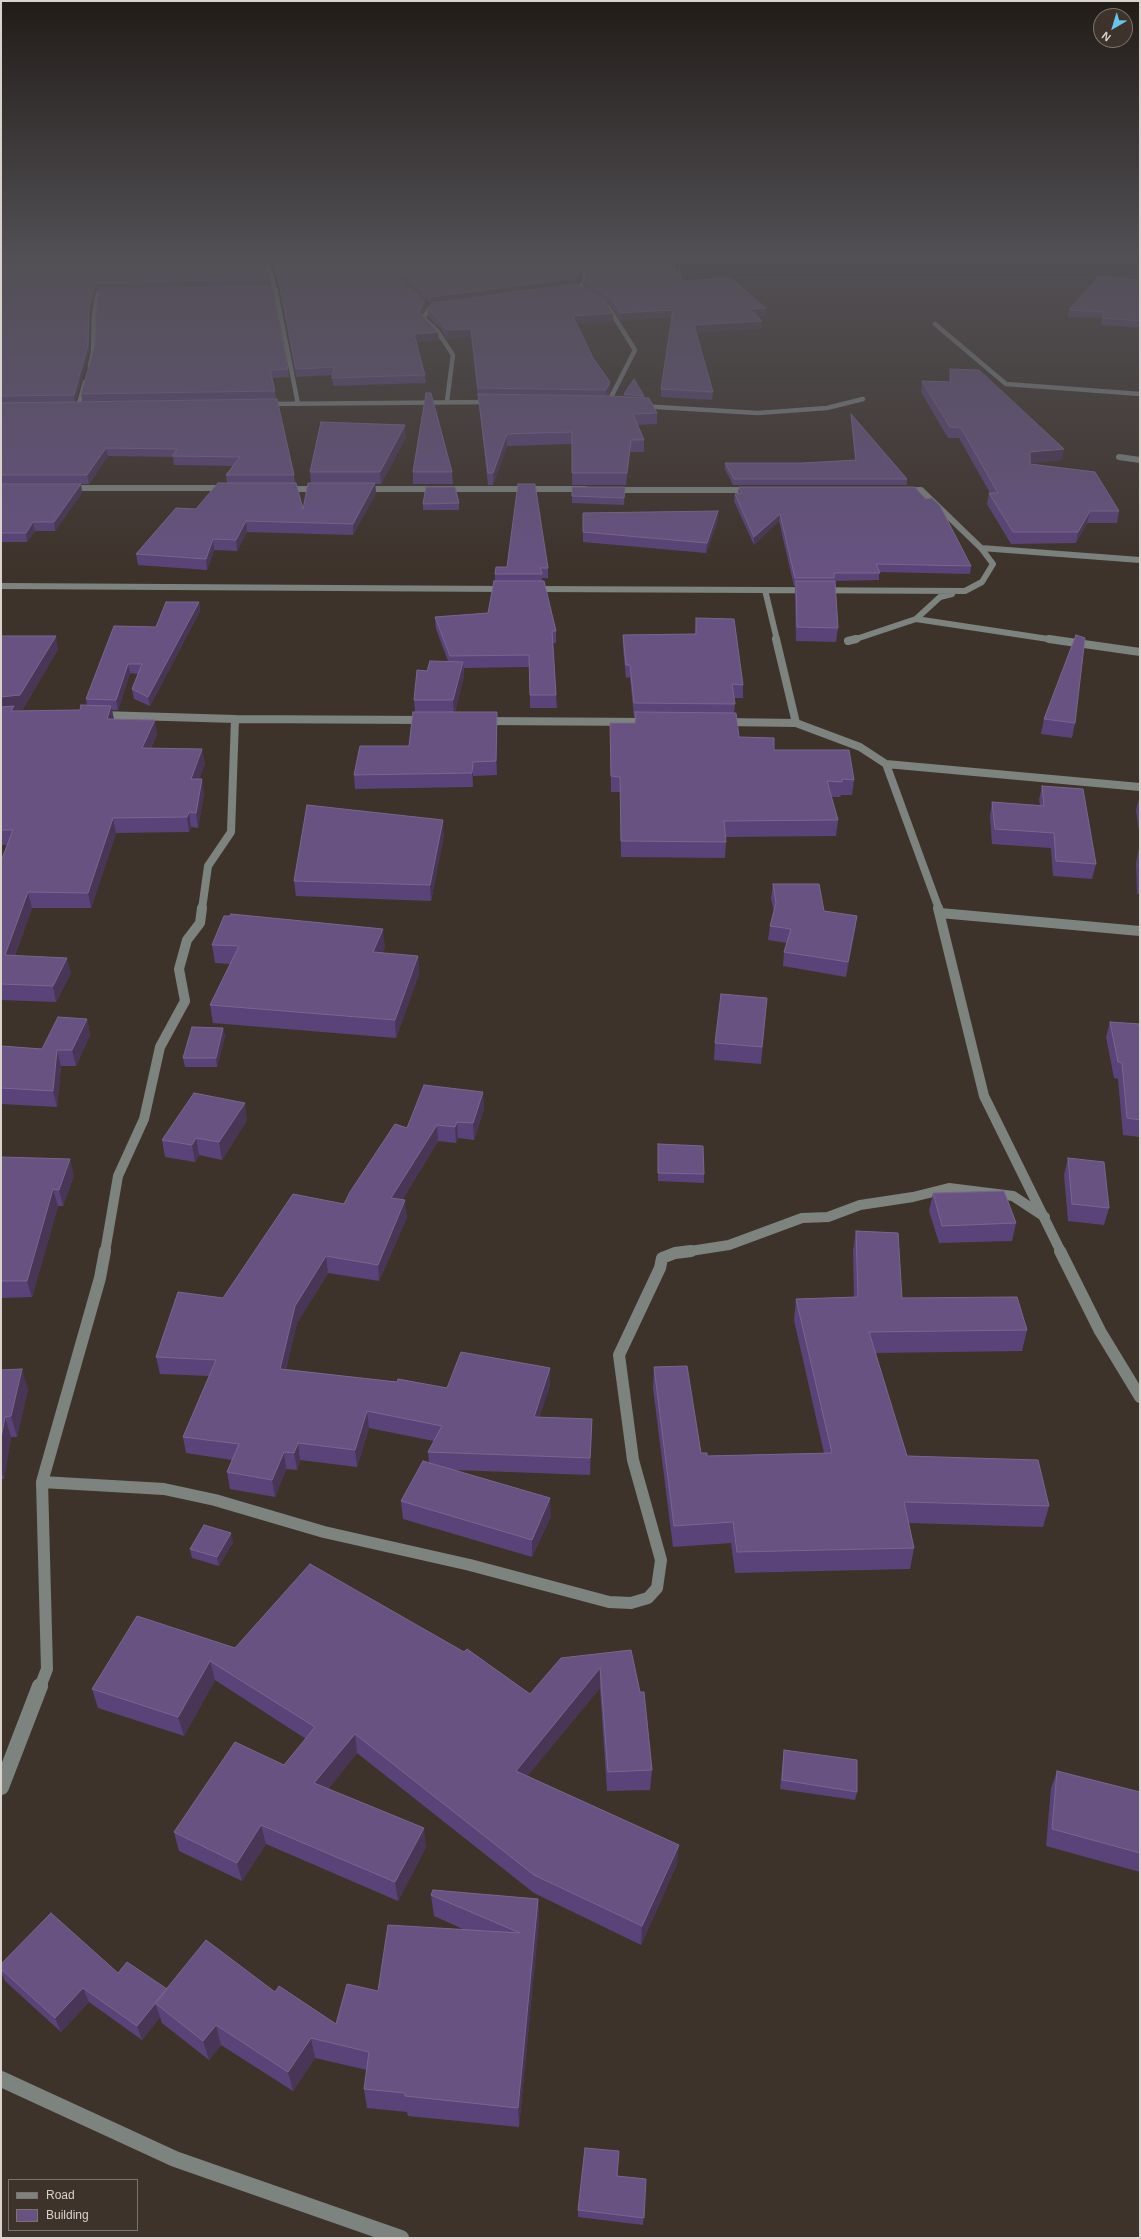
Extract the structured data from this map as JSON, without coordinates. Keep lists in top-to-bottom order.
{
  "legend": ["Road", "Building"],
  "north": "bottom left"
}
